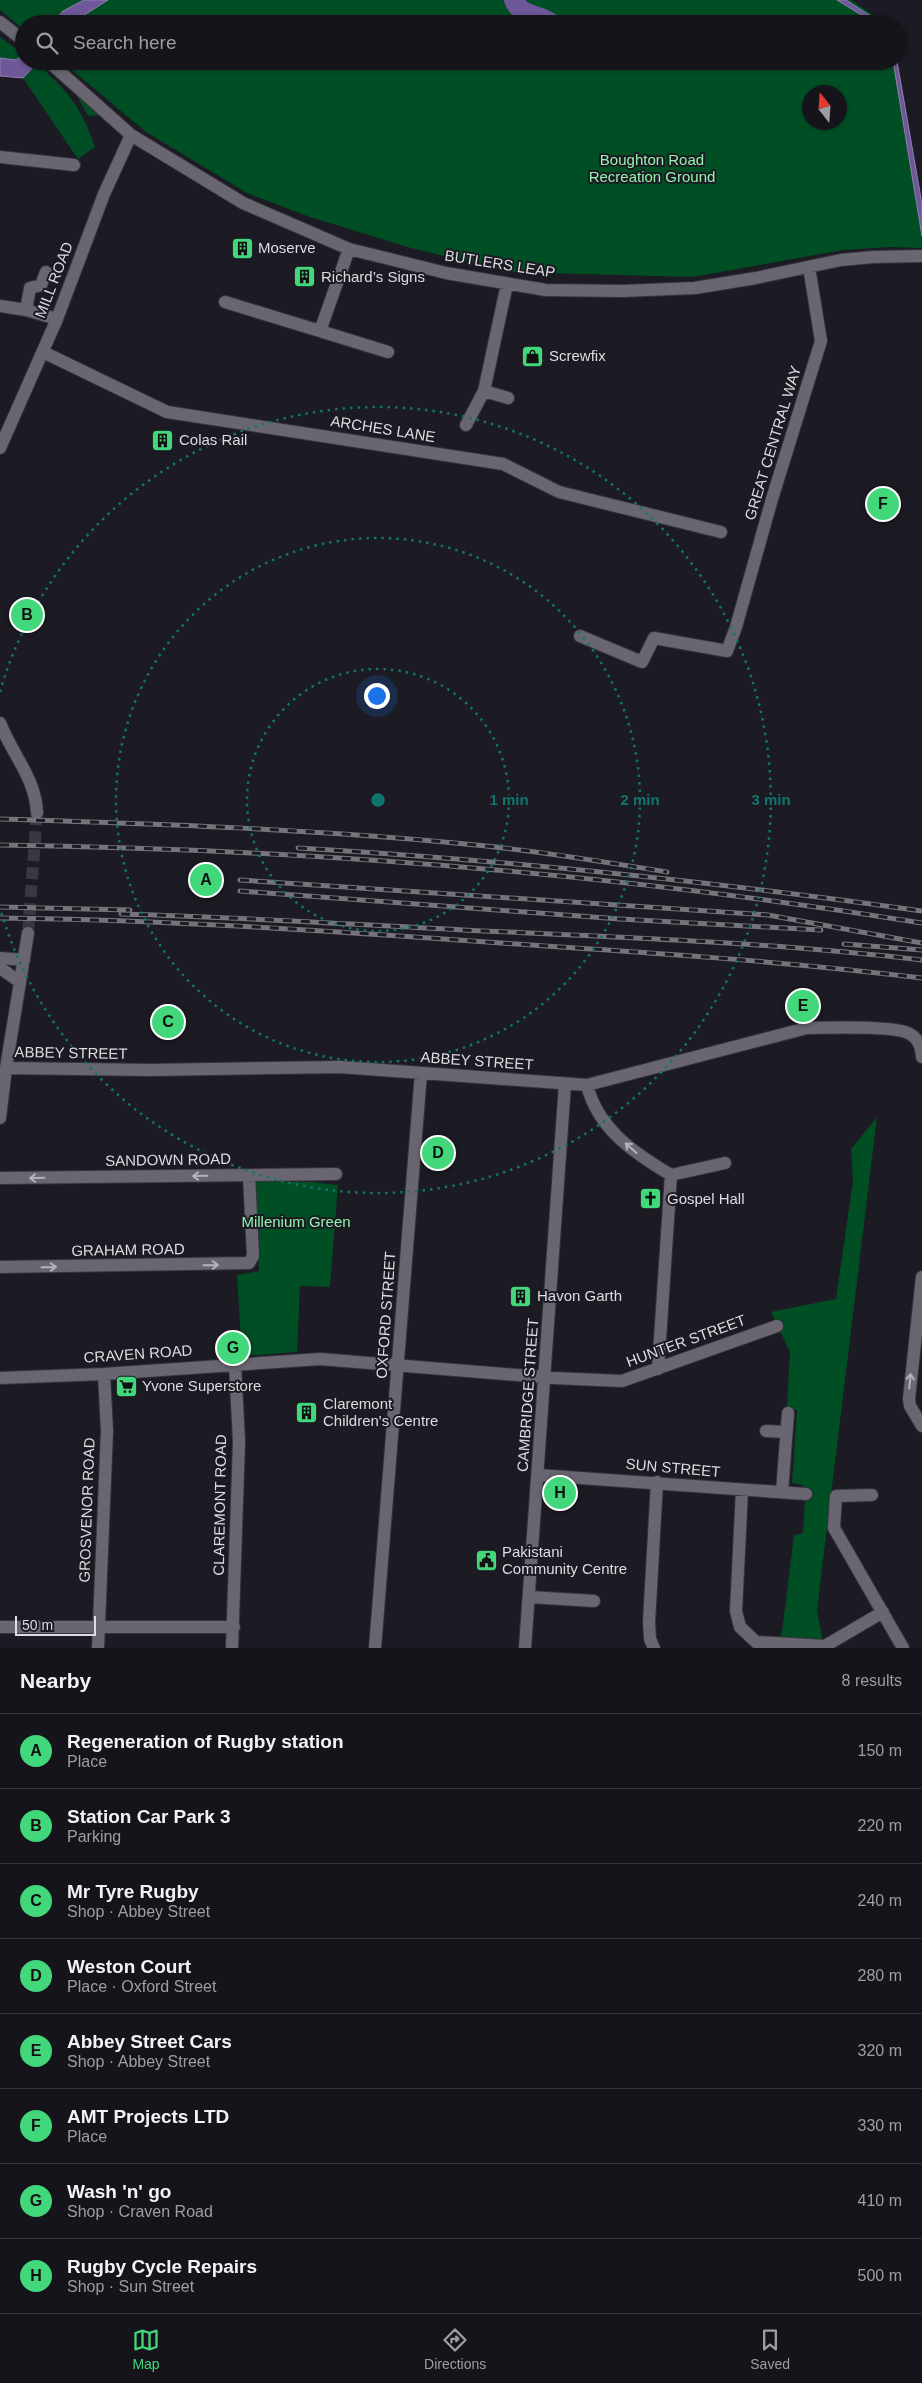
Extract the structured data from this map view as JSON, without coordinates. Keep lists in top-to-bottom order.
{
  "streets": {
    "street": [
      "BUTLERS LEAP",
      "MILL ROAD",
      "ARCHES LANE",
      "GREAT CENTRAL WAY",
      "ABBEY STREET",
      "SANDOWN ROAD",
      "GRAHAM ROAD",
      "OXFORD STREET",
      "HUNTER STREET",
      "CRAVEN ROAD",
      "CAMBRIDGE STREET",
      "SUN STREET",
      "CLAREMONT ROAD",
      "GROSVENOR ROAD"
    ]
  },
  "crossings": [
    ["BUTLERS LEAP", "MILL ROAD"],
    ["BUTLERS LEAP", "GREAT CENTRAL WAY"],
    ["MILL ROAD", "ARCHES LANE"],
    ["ABBEY STREET", "OXFORD STREET"],
    ["ABBEY STREET", "CAMBRIDGE STREET"],
    ["SANDOWN ROAD", "GRAHAM ROAD"],
    ["OXFORD STREET", "HUNTER STREET"],
    ["OXFORD STREET", "CRAVEN ROAD"],
    ["HUNTER STREET", "CRAVEN ROAD"],
    ["HUNTER STREET", "CAMBRIDGE STREET"],
    ["CRAVEN ROAD", "CLAREMONT ROAD"],
    ["CRAVEN ROAD", "GROSVENOR ROAD"],
    ["CAMBRIDGE STREET", "SUN STREET"]
  ],
  "one_way": ["SANDOWN ROAD"],
  "parks": ["Boughton Road Recreation Ground", "Millenium Green"],
  "places": {
    "building": [
      "Moserve",
      "Richard’s Signs",
      "Colas Rail",
      "Havon Garth",
      "Claremont Children's Centre"
    ],
    "shop": ["Screwfix"],
    "church": ["Gospel Hall"],
    "supermarket": ["Yvone Superstore"],
    "public building": ["Pakistani Community Centre"]
  },
  "scale_bar": "50 m",
  "north": "top",
  "page": {
    "search": "Search here",
    "pins": [
      "F",
      "B",
      "A",
      "E",
      "C",
      "D",
      "G",
      "H"
    ],
    "scale": "50 m",
    "heading": ["Nearby", "8 results"],
    "list": [
      {
        "mark": "A",
        "name": "Regeneration of Rugby station",
        "note": "Place",
        "value": "150 m"
      },
      {
        "mark": "B",
        "name": "Station Car Park 3",
        "note": "Parking",
        "value": "220 m"
      },
      {
        "mark": "C",
        "name": "Mr Tyre Rugby",
        "note": "Shop · Abbey Street",
        "value": "240 m"
      },
      {
        "mark": "D",
        "name": "Weston Court",
        "note": "Place · Oxford Street",
        "value": "280 m"
      },
      {
        "mark": "E",
        "name": "Abbey Street Cars",
        "note": "Shop · Abbey Street",
        "value": "320 m"
      },
      {
        "mark": "F",
        "name": "AMT Projects LTD",
        "note": "Place",
        "value": "330 m"
      },
      {
        "mark": "G",
        "name": "Wash 'n' go",
        "note": "Shop · Craven Road",
        "value": "410 m"
      },
      {
        "mark": "H",
        "name": "Rugby Cycle Repairs",
        "note": "Shop · Sun Street",
        "value": "500 m"
      }
    ],
    "nav": ["Map", "Directions", "Saved"]
  },
  "rings": ["1 min", "2 min", "3 min"]
}
